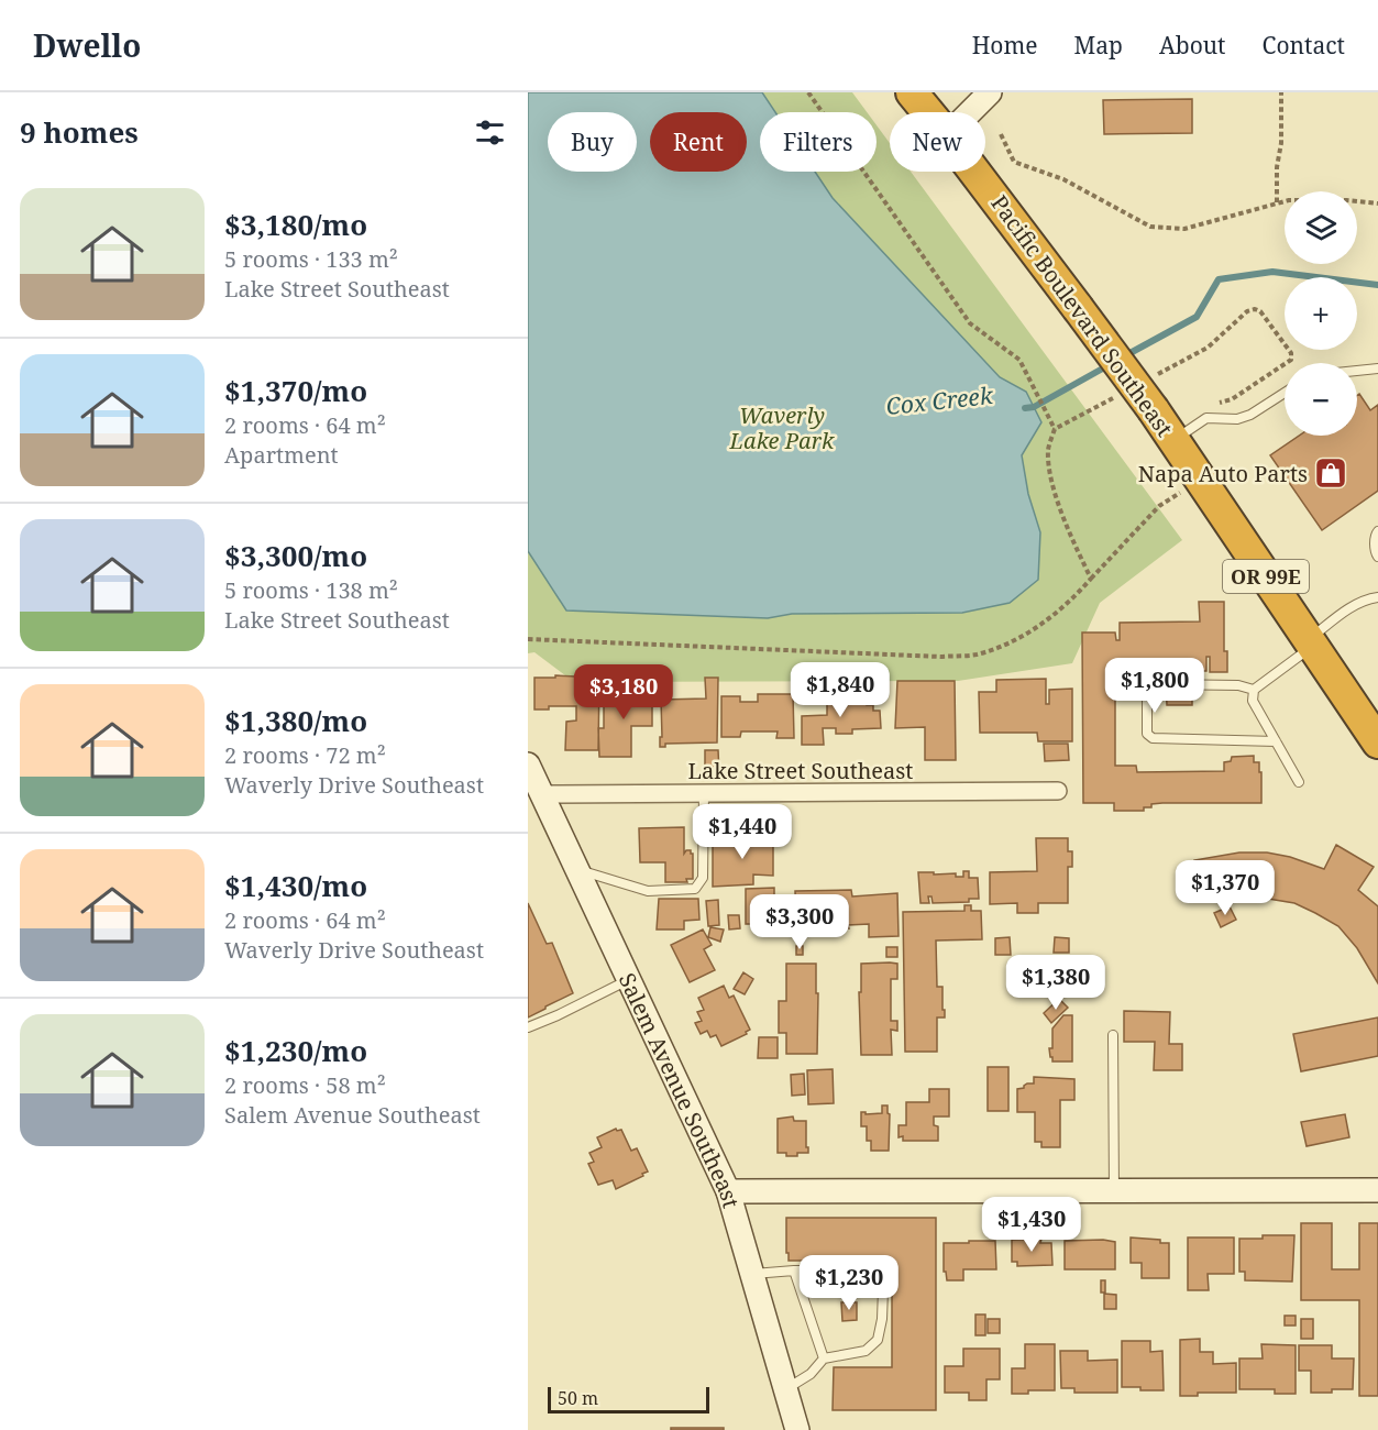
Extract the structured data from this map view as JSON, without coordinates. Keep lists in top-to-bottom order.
{
  "streets": {
    "highway": ["Pacific Boulevard Southeast", "OR 99E"],
    "main road": ["Salem Avenue Southeast"],
    "street": ["Lake Street Southeast"]
  },
  "crossings": [
    ["Lake Street Southeast", "Salem Avenue Southeast"]
  ],
  "water": ["Cox Creek"],
  "parks": ["Waverly Lake Park"],
  "places": {
    "shop": ["Napa Auto Parts"]
  },
  "scale_bar": "50 m",
  "page": {
    "header": "Dwello",
    "nav": [
      "Home",
      "Map",
      "About",
      "Contact"
    ],
    "heading": "9 homes",
    "chip": [
      "Buy",
      "Rent",
      "Filters",
      "New"
    ],
    "list": [
      {
        "name": "$3,180/mo",
        "note": "5 rooms · 133 m² · Lake Street Southeast"
      },
      {
        "name": "$1,370/mo",
        "note": "2 rooms · 64 m² · Apartment"
      },
      {
        "name": "$3,300/mo",
        "note": "5 rooms · 138 m² · Lake Street Southeast"
      },
      {
        "name": "$1,380/mo",
        "note": "2 rooms · 72 m² · Waverly Drive Southeast"
      },
      {
        "name": "$1,430/mo",
        "note": "2 rooms · 64 m² · Waverly Drive Southeast"
      },
      {
        "name": "$1,230/mo",
        "note": "2 rooms · 58 m² · Salem Avenue Southeast"
      }
    ],
    "map_buttons": ["+", "−"],
    "price": [
      "$1,800",
      "$1,840",
      "$3,180",
      "$1,440",
      "$1,370",
      "$3,300",
      "$1,380",
      "$1,430",
      "$1,230"
    ],
    "scale": "50 m"
  }
}
